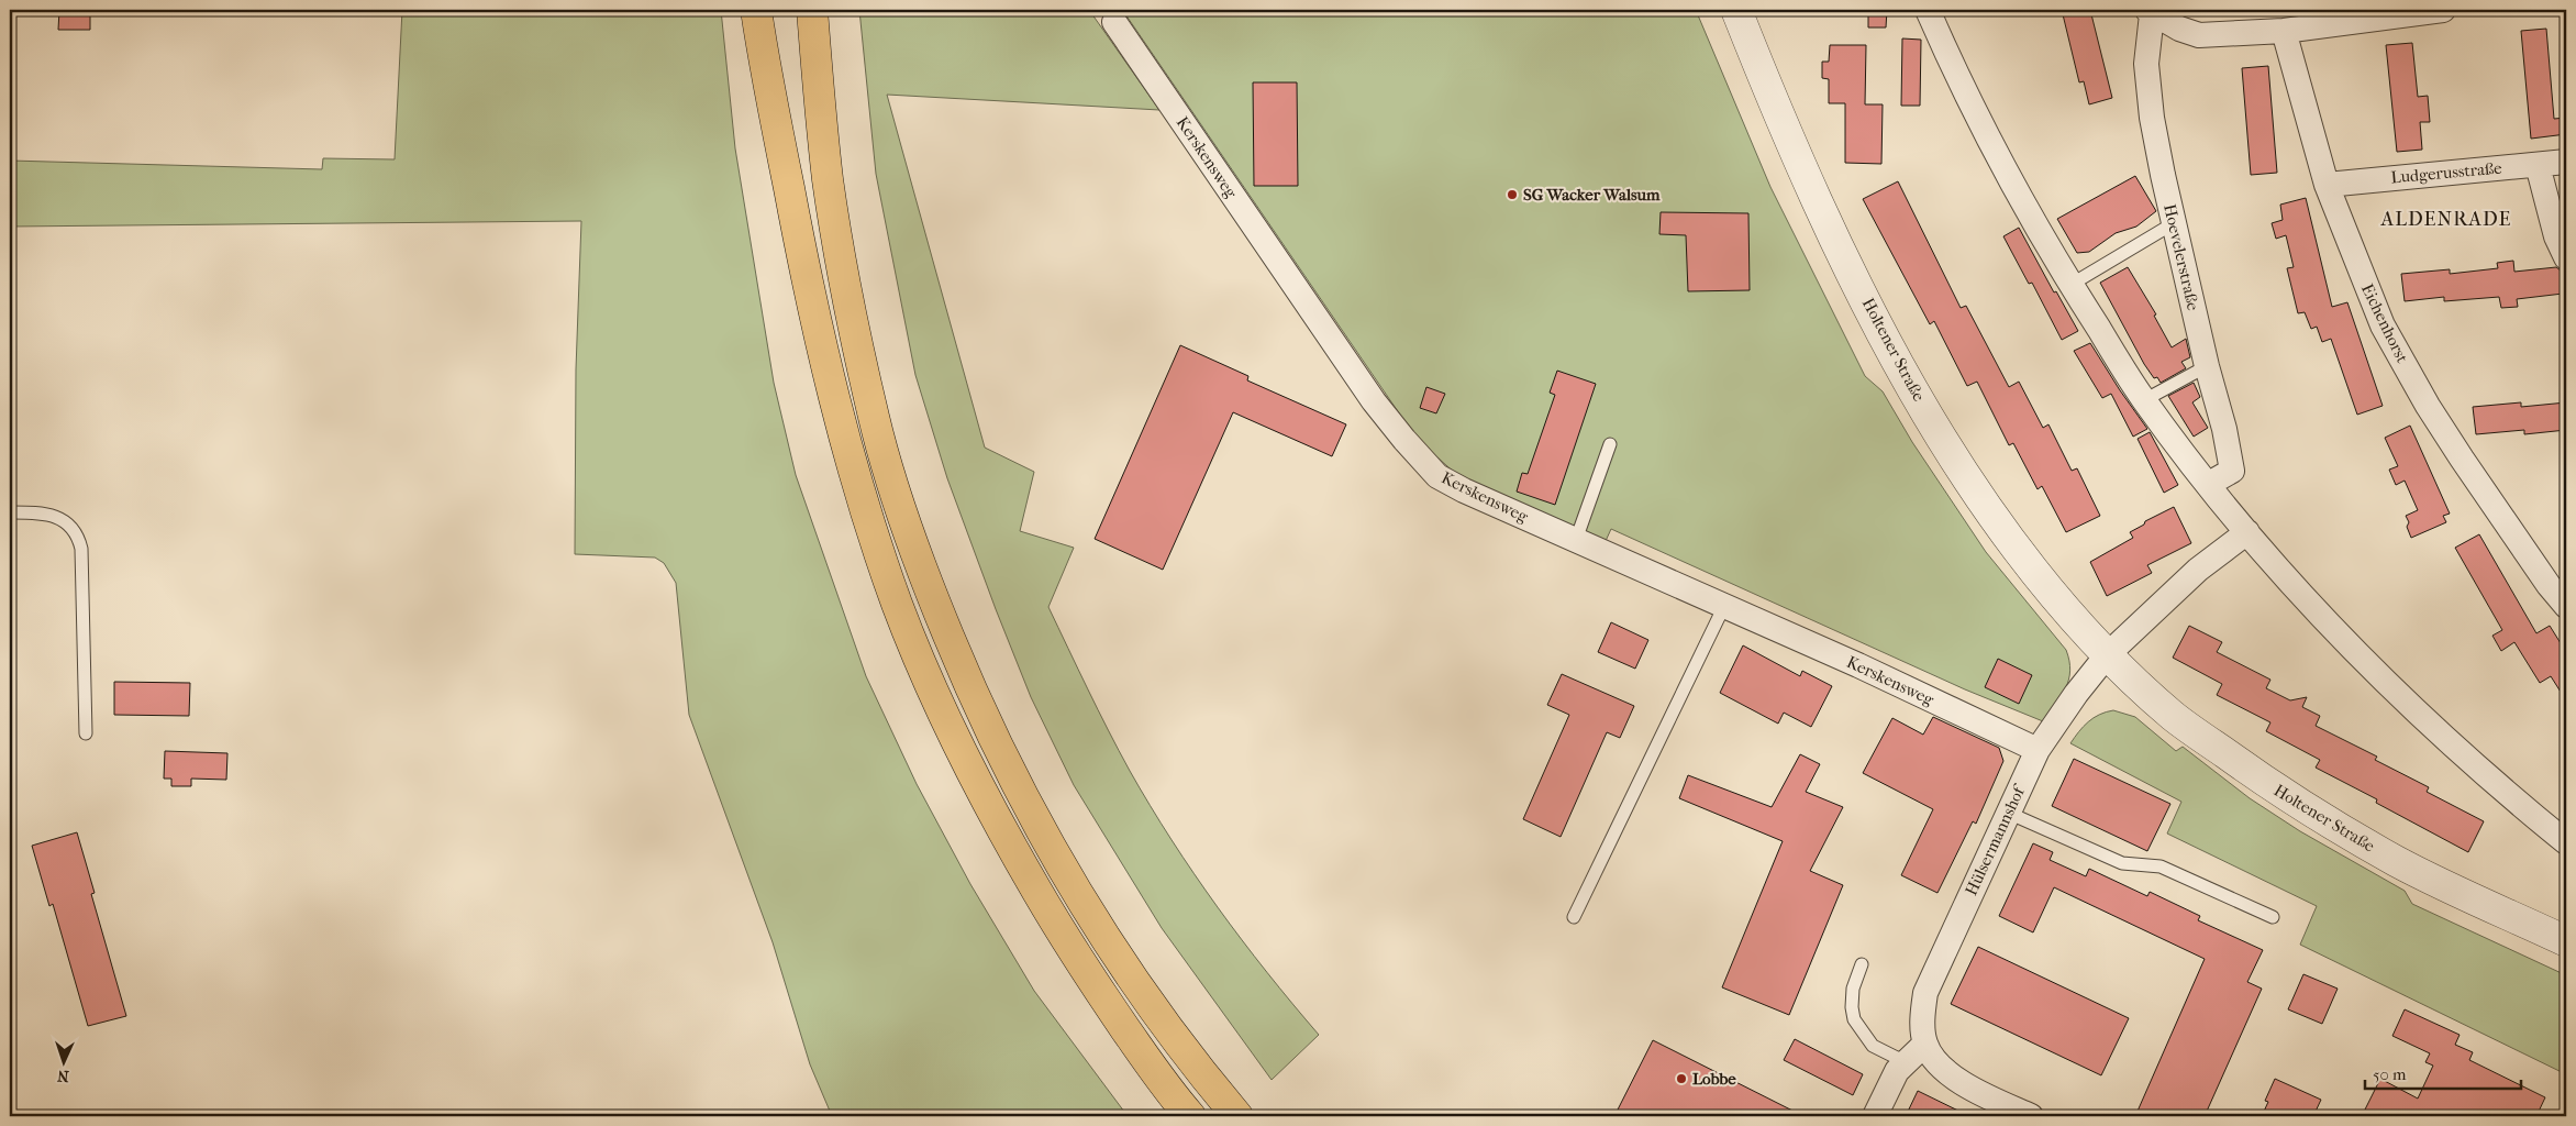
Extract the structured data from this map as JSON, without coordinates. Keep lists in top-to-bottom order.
{
  "streets": {
    "street": [
      "Kerskensweg",
      "Ludgerusstraße",
      "Hoevelerstraße",
      "Eichenhorst",
      "Holtener Straße",
      "Hülsermannshof"
    ]
  },
  "crossings": [
    ["Kerskensweg", "Hülsermannshof"],
    ["Ludgerusstraße", "Eichenhorst"],
    ["Hoevelerstraße", "Eichenhorst"],
    ["Holtener Straße", "Hülsermannshof"]
  ],
  "districts": ["ALDENRADE"],
  "places": ["SG Wacker Walsum", "Lobbe"],
  "scale_bar": "50 m",
  "north": "bottom"
}
